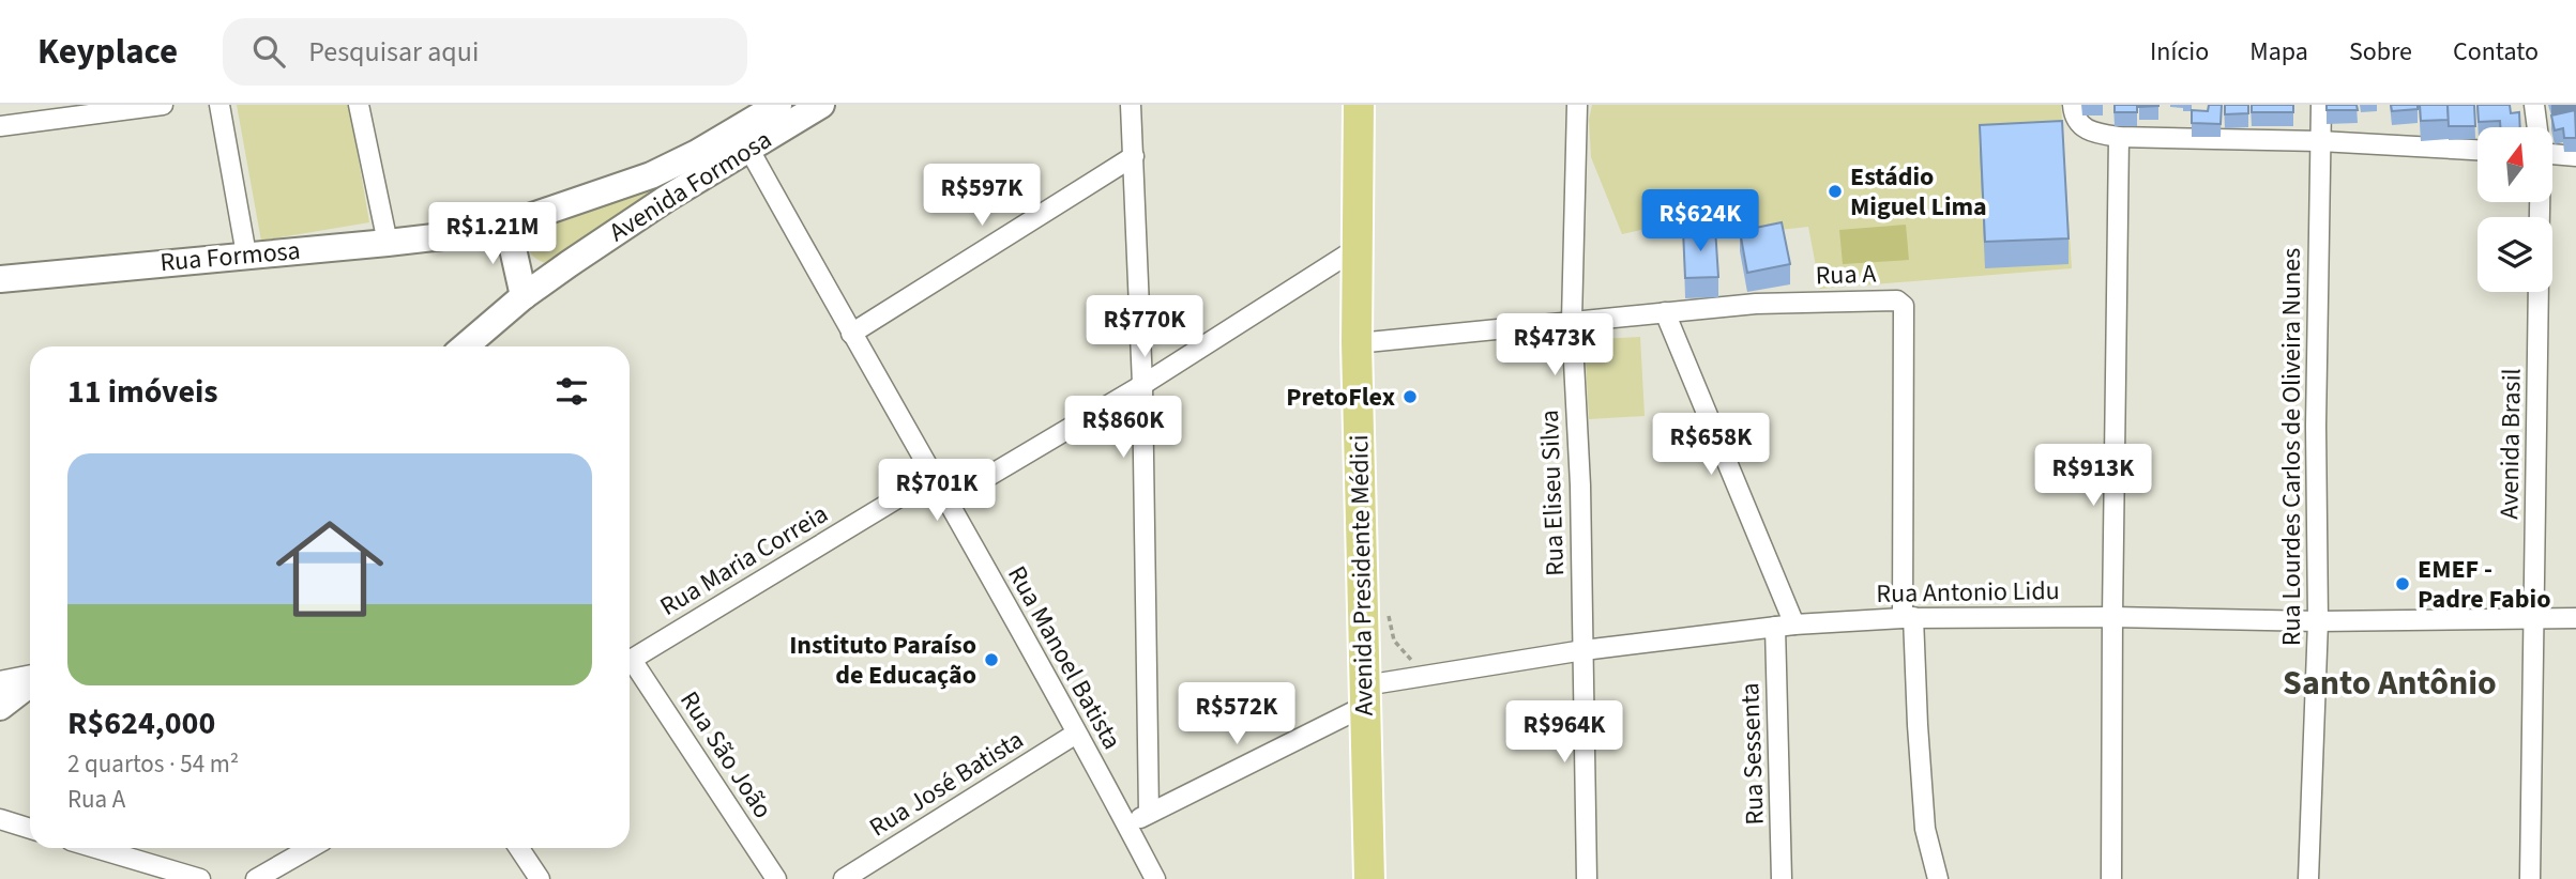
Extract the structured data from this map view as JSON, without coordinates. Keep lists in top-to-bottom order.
{
  "streets": {
    "main road": ["Avenida Formosa", "Rua Formosa", "Avenida Presidente Médici"],
    "street": [
      "Rua A",
      "Avenida Brasil",
      "Rua Lourdes Carlos de Oliveira Nunes",
      "Rua Eliseu Silva",
      "Rua Maria Correia",
      "Rua Antonio Lidu",
      "Rua Manoel Batista",
      "Rua Sessenta",
      "Rua São João",
      "Rua José Batista"
    ]
  },
  "crossings": [
    ["Avenida Formosa", "Rua Formosa"],
    ["Avenida Formosa", "Rua Manoel Batista"],
    ["Rua A", "Rua Eliseu Silva"],
    ["Rua A", "Rua Antonio Lidu"],
    ["Avenida Brasil", "Rua Antonio Lidu"],
    ["Rua Lourdes Carlos de Oliveira Nunes", "Rua Antonio Lidu"],
    ["Rua Eliseu Silva", "Rua Antonio Lidu"],
    ["Rua Maria Correia", "Rua Manoel Batista"],
    ["Avenida Presidente Médici", "Rua Antonio Lidu"],
    ["Rua Antonio Lidu", "Rua Manoel Batista"],
    ["Rua Antonio Lidu", "Rua Sessenta"],
    ["Rua Manoel Batista", "Rua José Batista"]
  ],
  "districts": ["Santo Antônio"],
  "places": [
    "Estádio Miguel Lima",
    "PretoFlex",
    "EMEF - Padre Fabio",
    "Instituto Paraíso de Educação"
  ],
  "north": "top",
  "page": {
    "header": "Keyplace",
    "search": "Pesquisar aqui",
    "nav": [
      "Início",
      "Mapa",
      "Sobre",
      "Contato"
    ],
    "price": [
      "R$597K",
      "R$624K",
      "R$1.21M",
      "R$770K",
      "R$473K",
      "R$860K",
      "R$658K",
      "R$913K",
      "R$701K",
      "R$572K",
      "R$964K"
    ],
    "heading": "11 imóveis",
    "list": [
      {
        "name": "R$624,000",
        "note": "2 quartos · 54 m² · Rua A"
      }
    ]
  }
}
